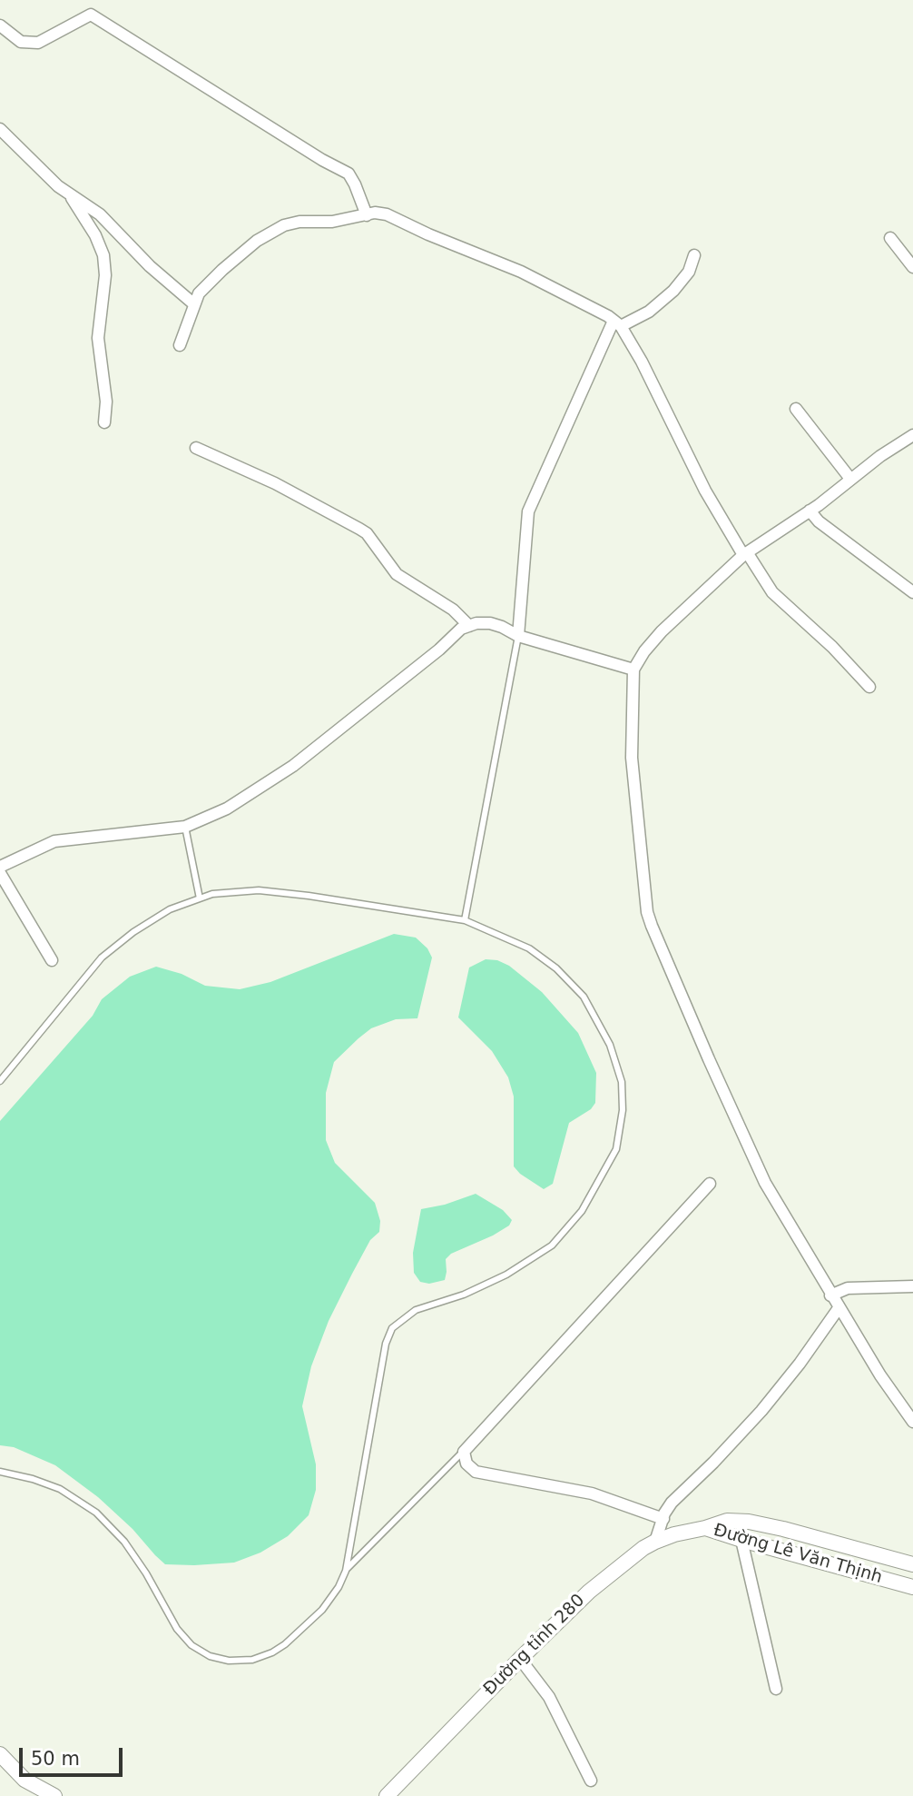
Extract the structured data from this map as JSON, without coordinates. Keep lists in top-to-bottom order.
{
  "streets": {
    "main road": ["Đường Lê Văn Thịnh", "Đường tỉnh 280"]
  },
  "crossings": [
    ["Đường Lê Văn Thịnh", "Đường tỉnh 280"]
  ],
  "scale_bar": "50 m"
}
